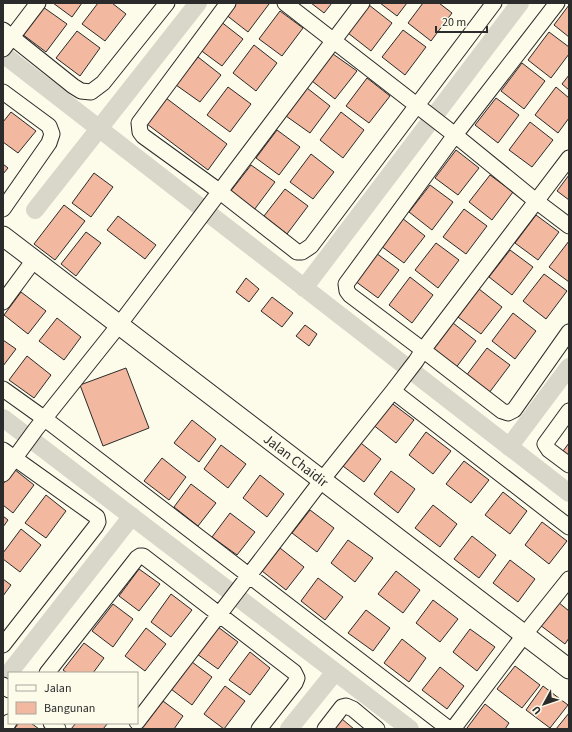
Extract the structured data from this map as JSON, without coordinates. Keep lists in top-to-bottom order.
{
  "streets": {
    "street": ["Jalan Chaidir"]
  },
  "legend": ["Jalan", "Bangunan"],
  "scale_bar": "20 m",
  "north": "bottom left"
}
